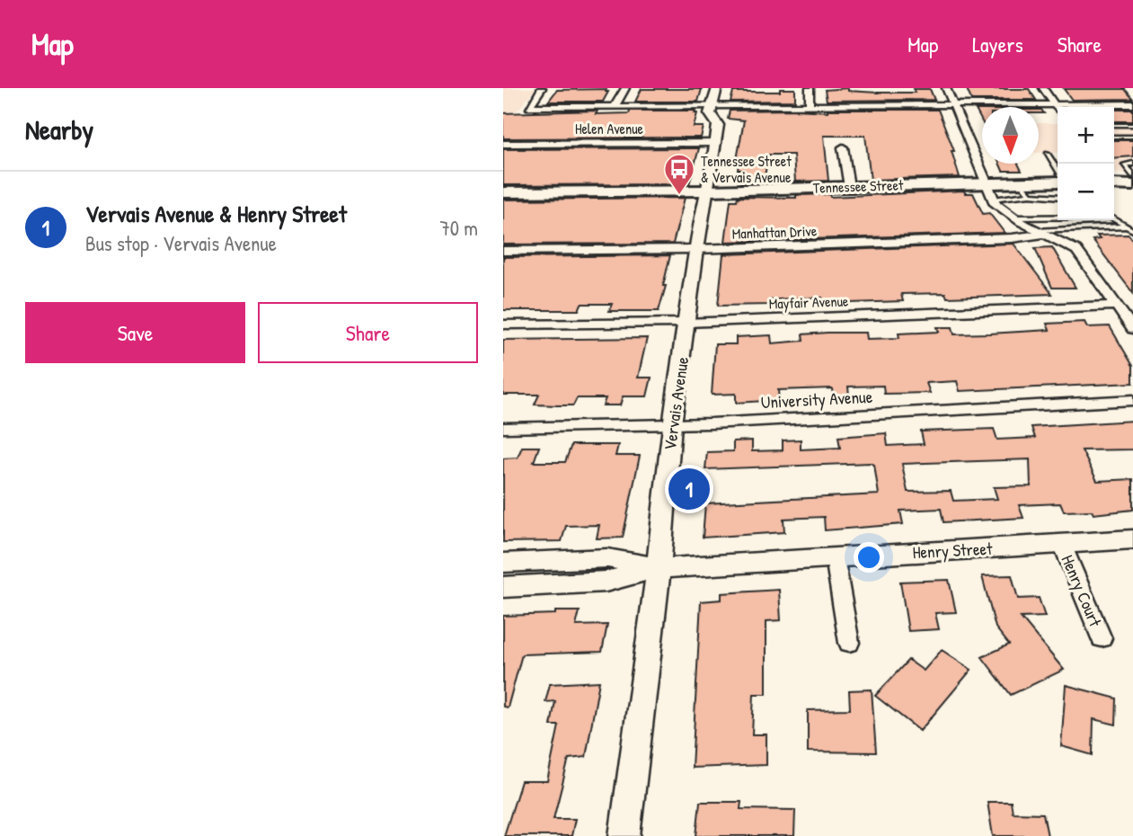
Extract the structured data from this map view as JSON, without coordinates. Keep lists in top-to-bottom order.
{
  "streets": {
    "main road": ["Tennessee Street"],
    "street": [
      "Helen Avenue",
      "Manhattan Drive",
      "Mayfair Avenue",
      "University Avenue",
      "Vervais Avenue",
      "Henry Street",
      "Henry Court"
    ]
  },
  "crossings": [
    ["Helen Avenue", "Vervais Avenue"],
    ["Tennessee Street", "Vervais Avenue"],
    ["Manhattan Drive", "Vervais Avenue"],
    ["Mayfair Avenue", "Vervais Avenue"],
    ["University Avenue", "Vervais Avenue"],
    ["Vervais Avenue", "Henry Street"],
    ["Henry Street", "Henry Court"]
  ],
  "places": {
    "bus stop": ["Tennessee Street & Vervais Avenue"]
  },
  "north": "bottom",
  "page": {
    "header": "Map",
    "nav": ["Map", "Layers", "Share"],
    "heading": "Nearby",
    "map_buttons": ["+", "−"],
    "list": [
      {
        "mark": "1",
        "name": "Vervais Avenue & Henry Street",
        "note": "Bus stop · Vervais Avenue",
        "value": "70 m"
      }
    ],
    "buttons": ["Save", "Share"],
    "pins": "1"
  }
}
